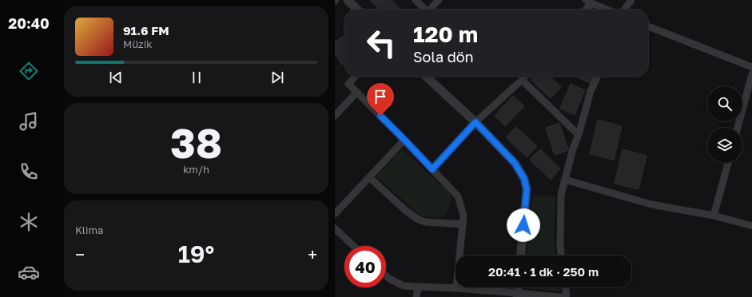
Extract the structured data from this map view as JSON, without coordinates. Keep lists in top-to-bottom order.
{
  "page": {
    "tabs": "20:40",
    "turn": ["120 m", "Sola dön"],
    "song": ["91.6 FM", "Müzik"],
    "tile": [
      ["38", "km/h"],
      "Klima"
    ],
    "heat": ["−", "19°", "+"],
    "limit": "40",
    "trip": "20:41 · 1 dk · 250 m"
  }
}
